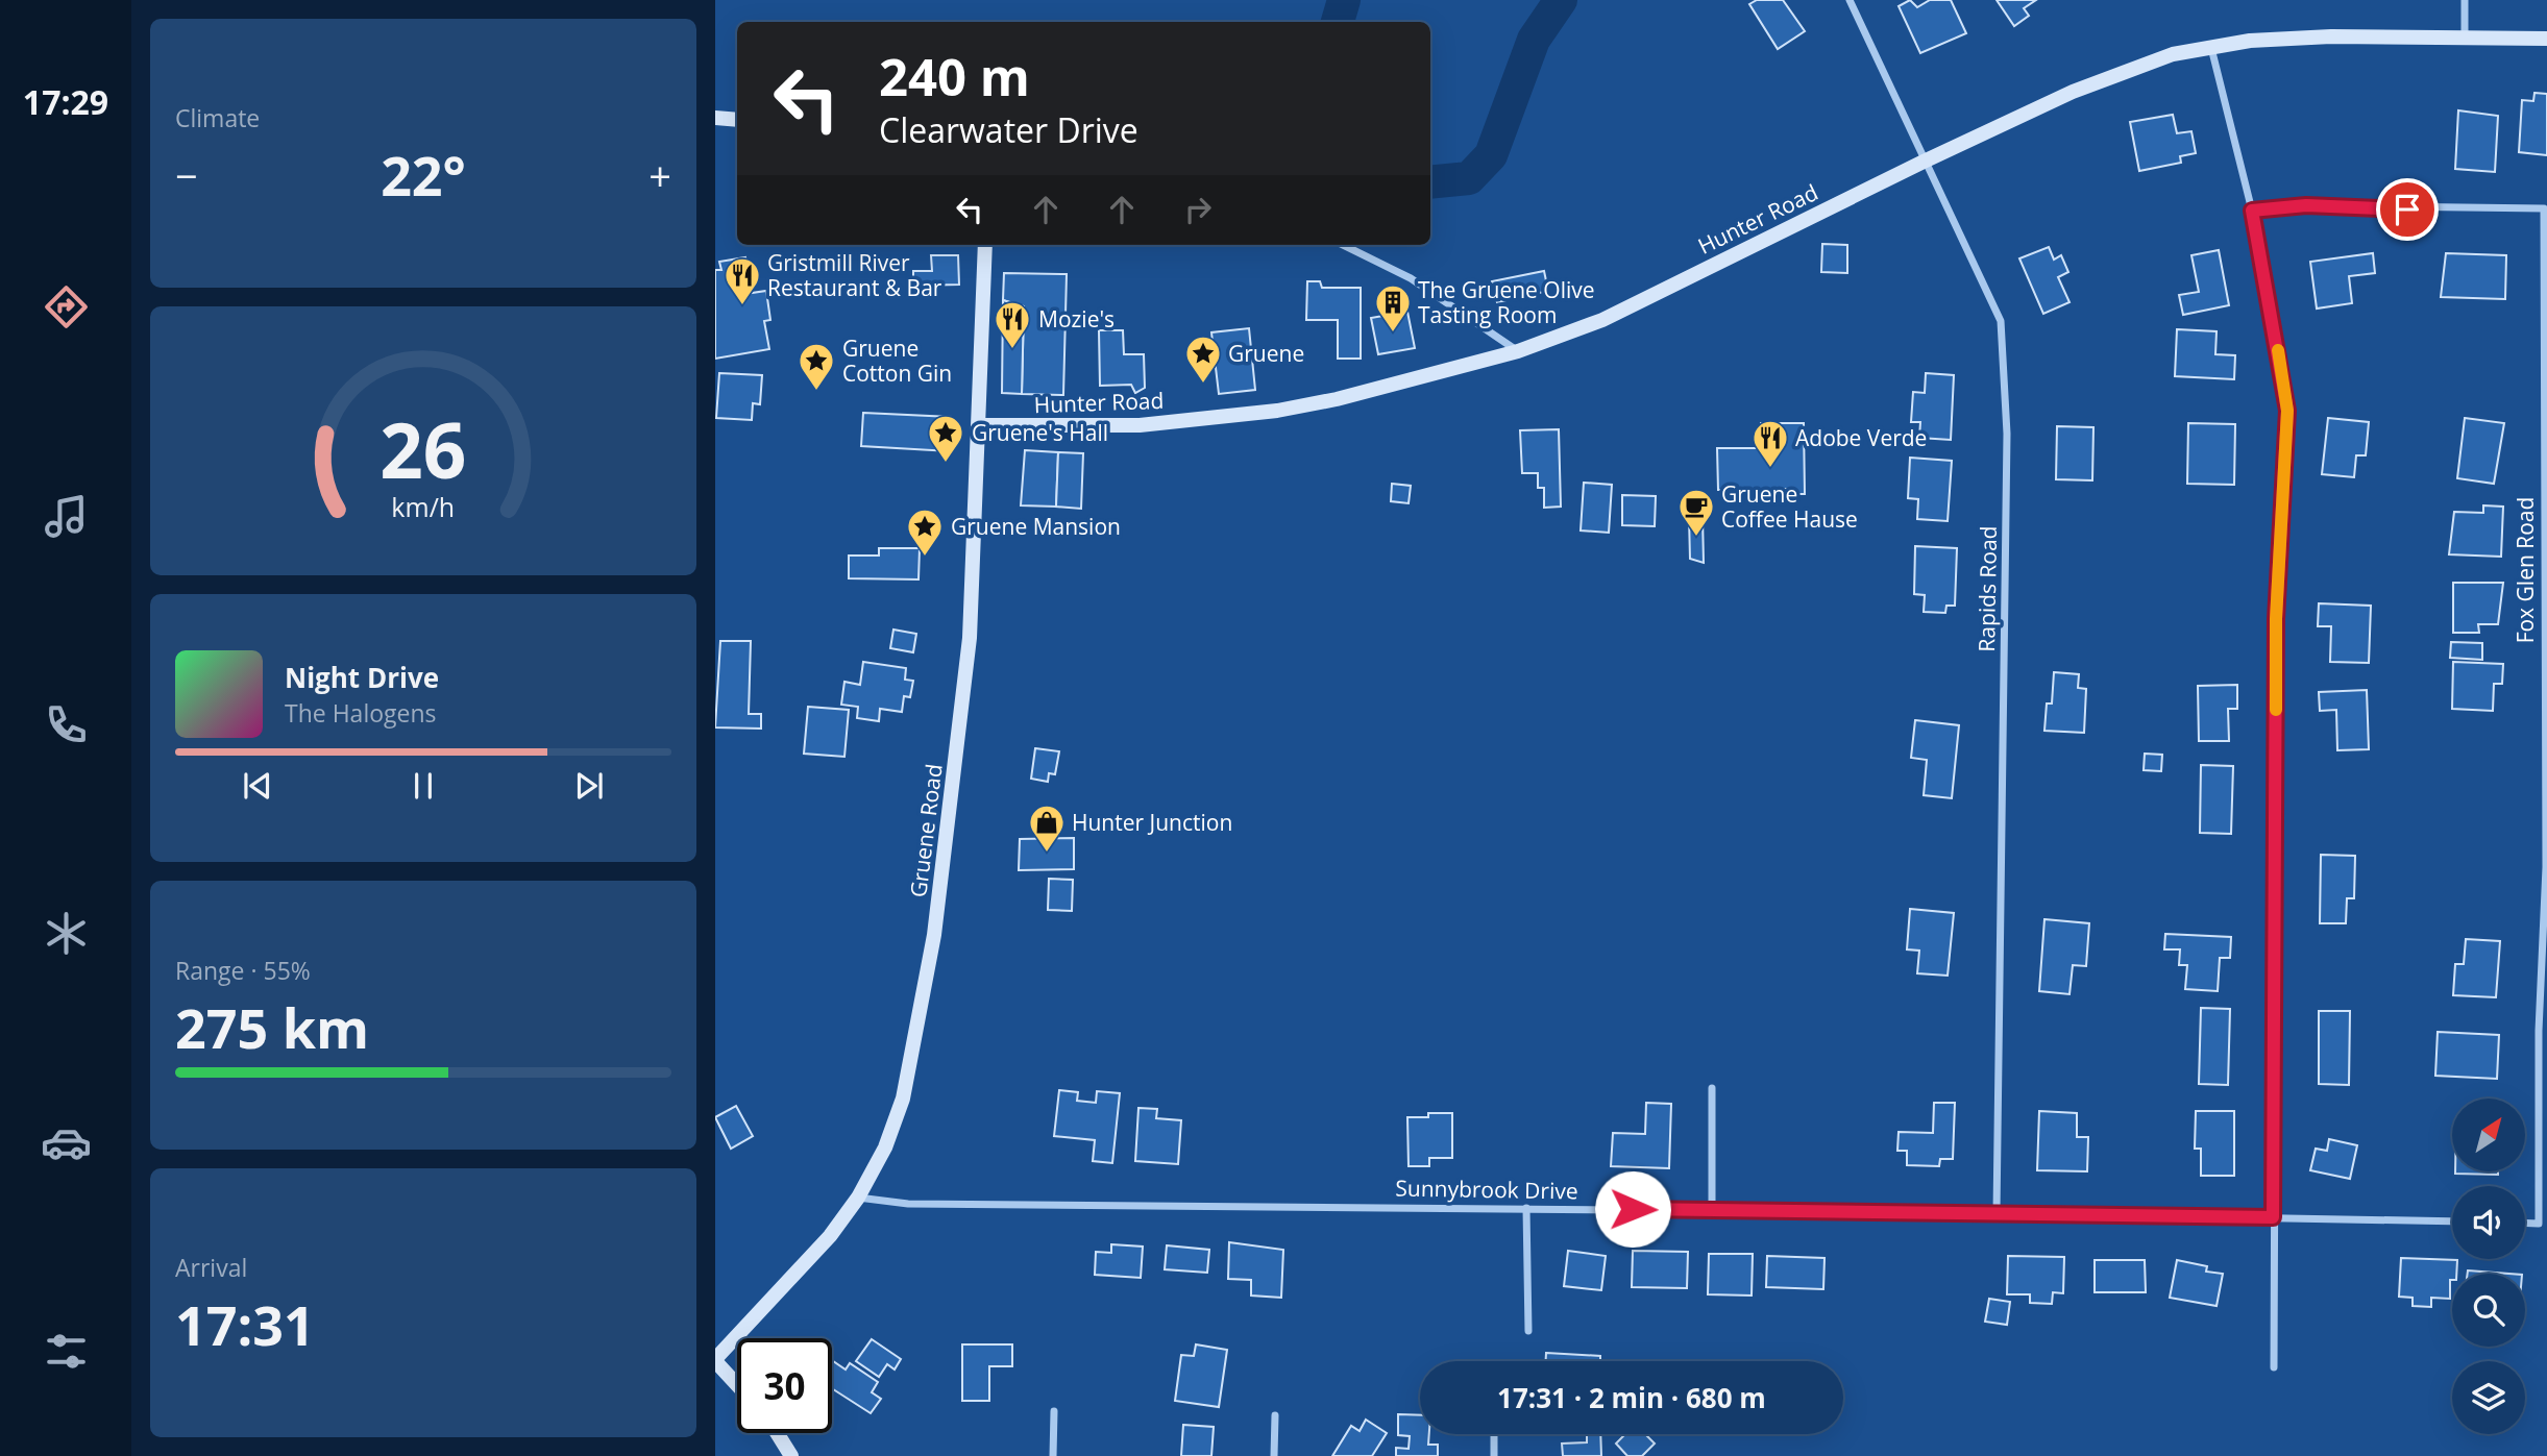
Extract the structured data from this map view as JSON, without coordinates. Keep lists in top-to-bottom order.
{
  "streets": {
    "street": [
      "Hunter Road",
      "Fox Glen Road",
      "Rapids Road",
      "Gruene Road",
      "Sunnybrook Drive"
    ]
  },
  "crossings": [
    ["Hunter Road", "Rapids Road"],
    ["Hunter Road", "Gruene Road"],
    ["Rapids Road", "Sunnybrook Drive"],
    ["Gruene Road", "Sunnybrook Drive"]
  ],
  "places": {
    "restaurant": ["Gristmill River Restaurant & Bar", "Mozie's", "Adobe Verde"],
    "building": ["The Gruene Olive Tasting Room"],
    "place": [
      "Gruene",
      "Gruene Cotton Gin",
      "Gruene's Hall",
      "Gruene Mansion"
    ],
    "cafe": ["Gruene Coffee Hause"],
    "shop": ["Hunter Junction"]
  },
  "north": "top right",
  "page": {
    "tabs": "17:29",
    "tile": [
      "Climate",
      ["Range · 55%", "275 km"],
      ["Arrival", "17:31"]
    ],
    "turn": ["240 m", "Clearwater Drive"],
    "heat": ["−", "22°", "+"],
    "song": ["Night Drive", "The Halogens"],
    "limit": "30",
    "trip": "17:31 · 2 min · 680 m",
    "gauge": ["26", "km/h"]
  }
}
